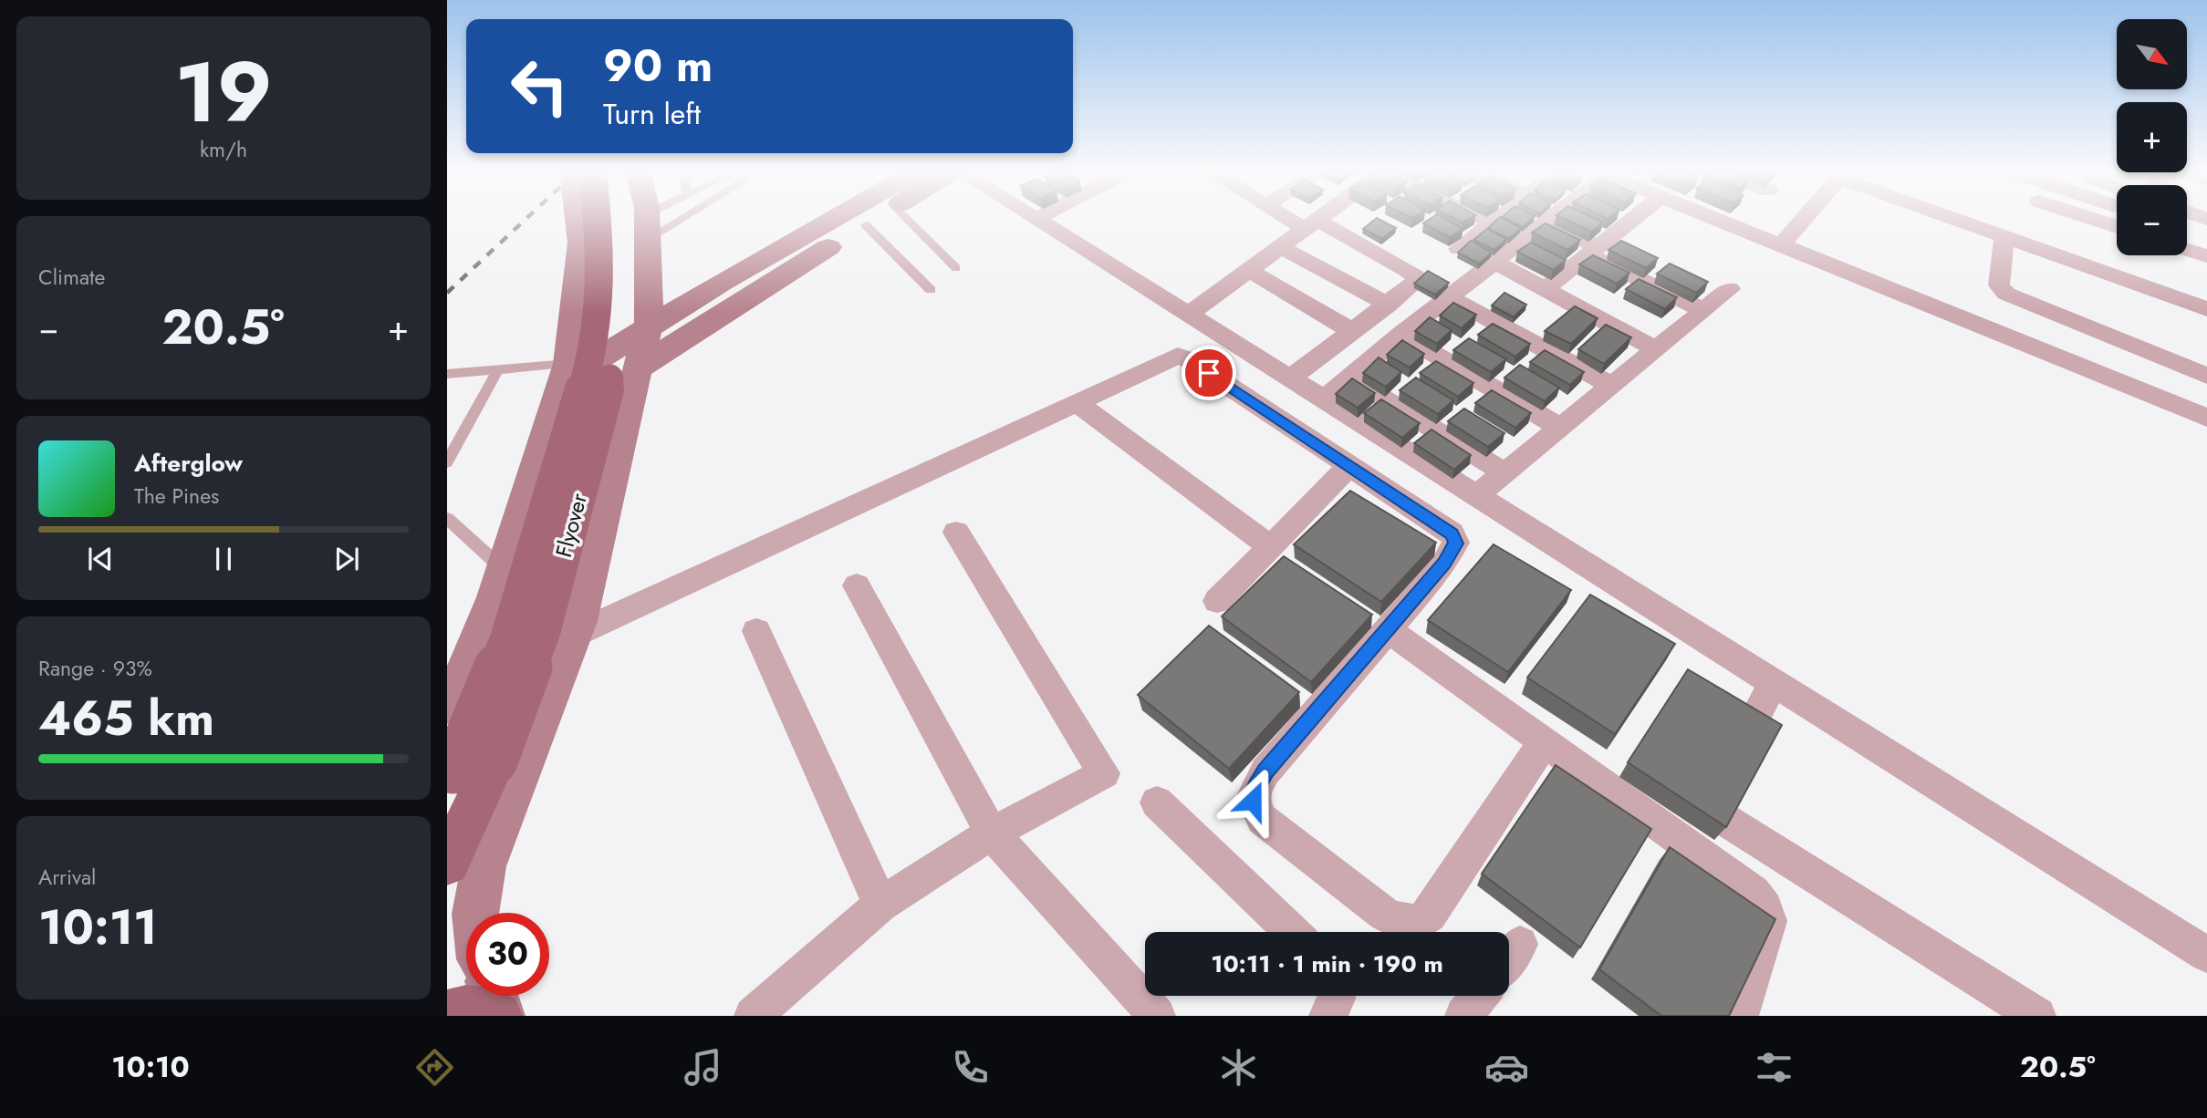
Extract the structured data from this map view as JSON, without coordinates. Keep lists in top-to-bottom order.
{
  "streets": {
    "main road": ["Flyover"]
  },
  "north": "bottom right",
  "page": {
    "tile": [
      ["19", "km/h"],
      "Climate",
      ["Range · 93%", "465 km"],
      ["Arrival", "10:11"]
    ],
    "map_buttons": ["+", "−"],
    "turn": ["90 m", "Turn left"],
    "heat": ["−", "20.5°", "+"],
    "song": ["Afterglow", "The Pines"],
    "limit": "30",
    "trip": "10:11 · 1 min · 190 m",
    "tabs": ["10:10", "20.5°"]
  }
}
